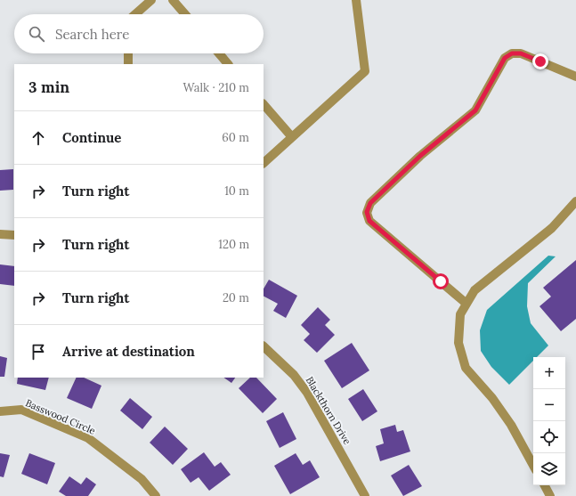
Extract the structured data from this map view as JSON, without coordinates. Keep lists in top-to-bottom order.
{
  "streets": {
    "street": ["Blackthorn Drive", "Basswood Circle"]
  },
  "page": {
    "search": "Search here",
    "heading": ["3 min", "Walk · 210 m"],
    "list": [
      ["Continue", "60 m"],
      ["Turn right", "10 m"],
      ["Turn right", "120 m"],
      ["Turn right", "20 m"],
      "Arrive at destination"
    ],
    "map_buttons": ["+", "−"]
  }
}
